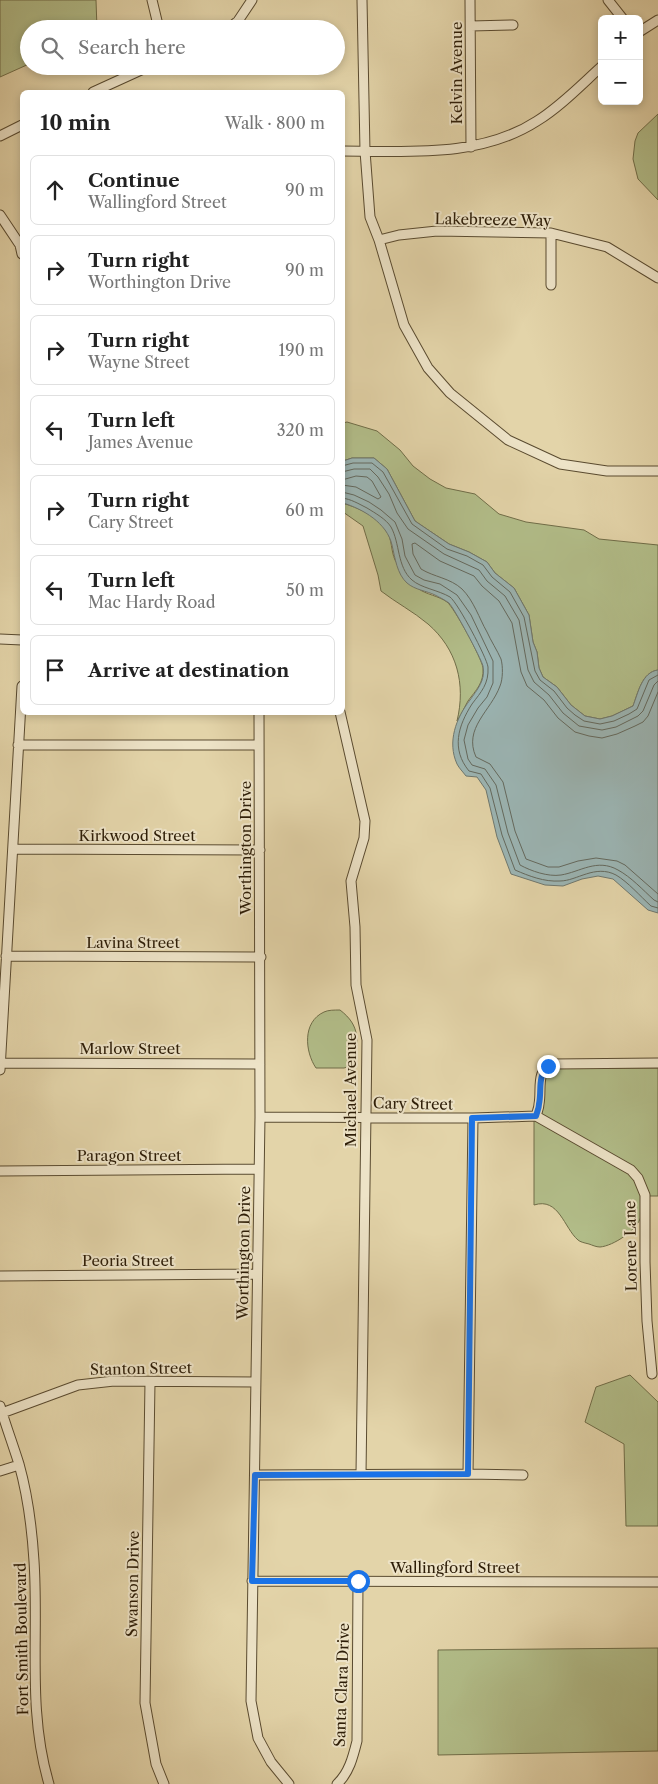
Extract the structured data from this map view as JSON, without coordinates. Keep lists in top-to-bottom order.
{
  "streets": {
    "street": [
      "Kelvin Avenue",
      "Lakebreeze Way",
      "Kirkwood Street",
      "Worthington Drive",
      "Lavina Street",
      "Marlow Street",
      "Michael Avenue",
      "Cary Street",
      "Paragon Street",
      "Lorene Lane",
      "Peoria Street",
      "Stanton Street",
      "Wallingford Street",
      "Swanson Drive",
      "Fort Smith Boulevard",
      "Santa Clara Drive"
    ]
  },
  "crossings": [
    ["Kirkwood Street", "Worthington Drive"],
    ["Worthington Drive", "Lavina Street"],
    ["Worthington Drive", "Marlow Street"],
    ["Worthington Drive", "Cary Street"],
    ["Worthington Drive", "Paragon Street"],
    ["Worthington Drive", "Peoria Street"],
    ["Worthington Drive", "Stanton Street"],
    ["Worthington Drive", "Wallingford Street"],
    ["Michael Avenue", "Cary Street"],
    ["Cary Street", "Lorene Lane"],
    ["Stanton Street", "Swanson Drive"],
    ["Stanton Street", "Fort Smith Boulevard"],
    ["Wallingford Street", "Santa Clara Drive"]
  ],
  "page": {
    "map_buttons": ["+", "−"],
    "search": "Search here",
    "heading": ["10 min", "Walk · 800 m"],
    "list": [
      ["Continue", "Wallingford Street", "90 m"],
      ["Turn right", "Worthington Drive", "90 m"],
      ["Turn right", "Wayne Street", "190 m"],
      ["Turn left", "James Avenue", "320 m"],
      ["Turn right", "Cary Street", "60 m"],
      ["Turn left", "Mac Hardy Road", "50 m"],
      "Arrive at destination"
    ]
  }
}
